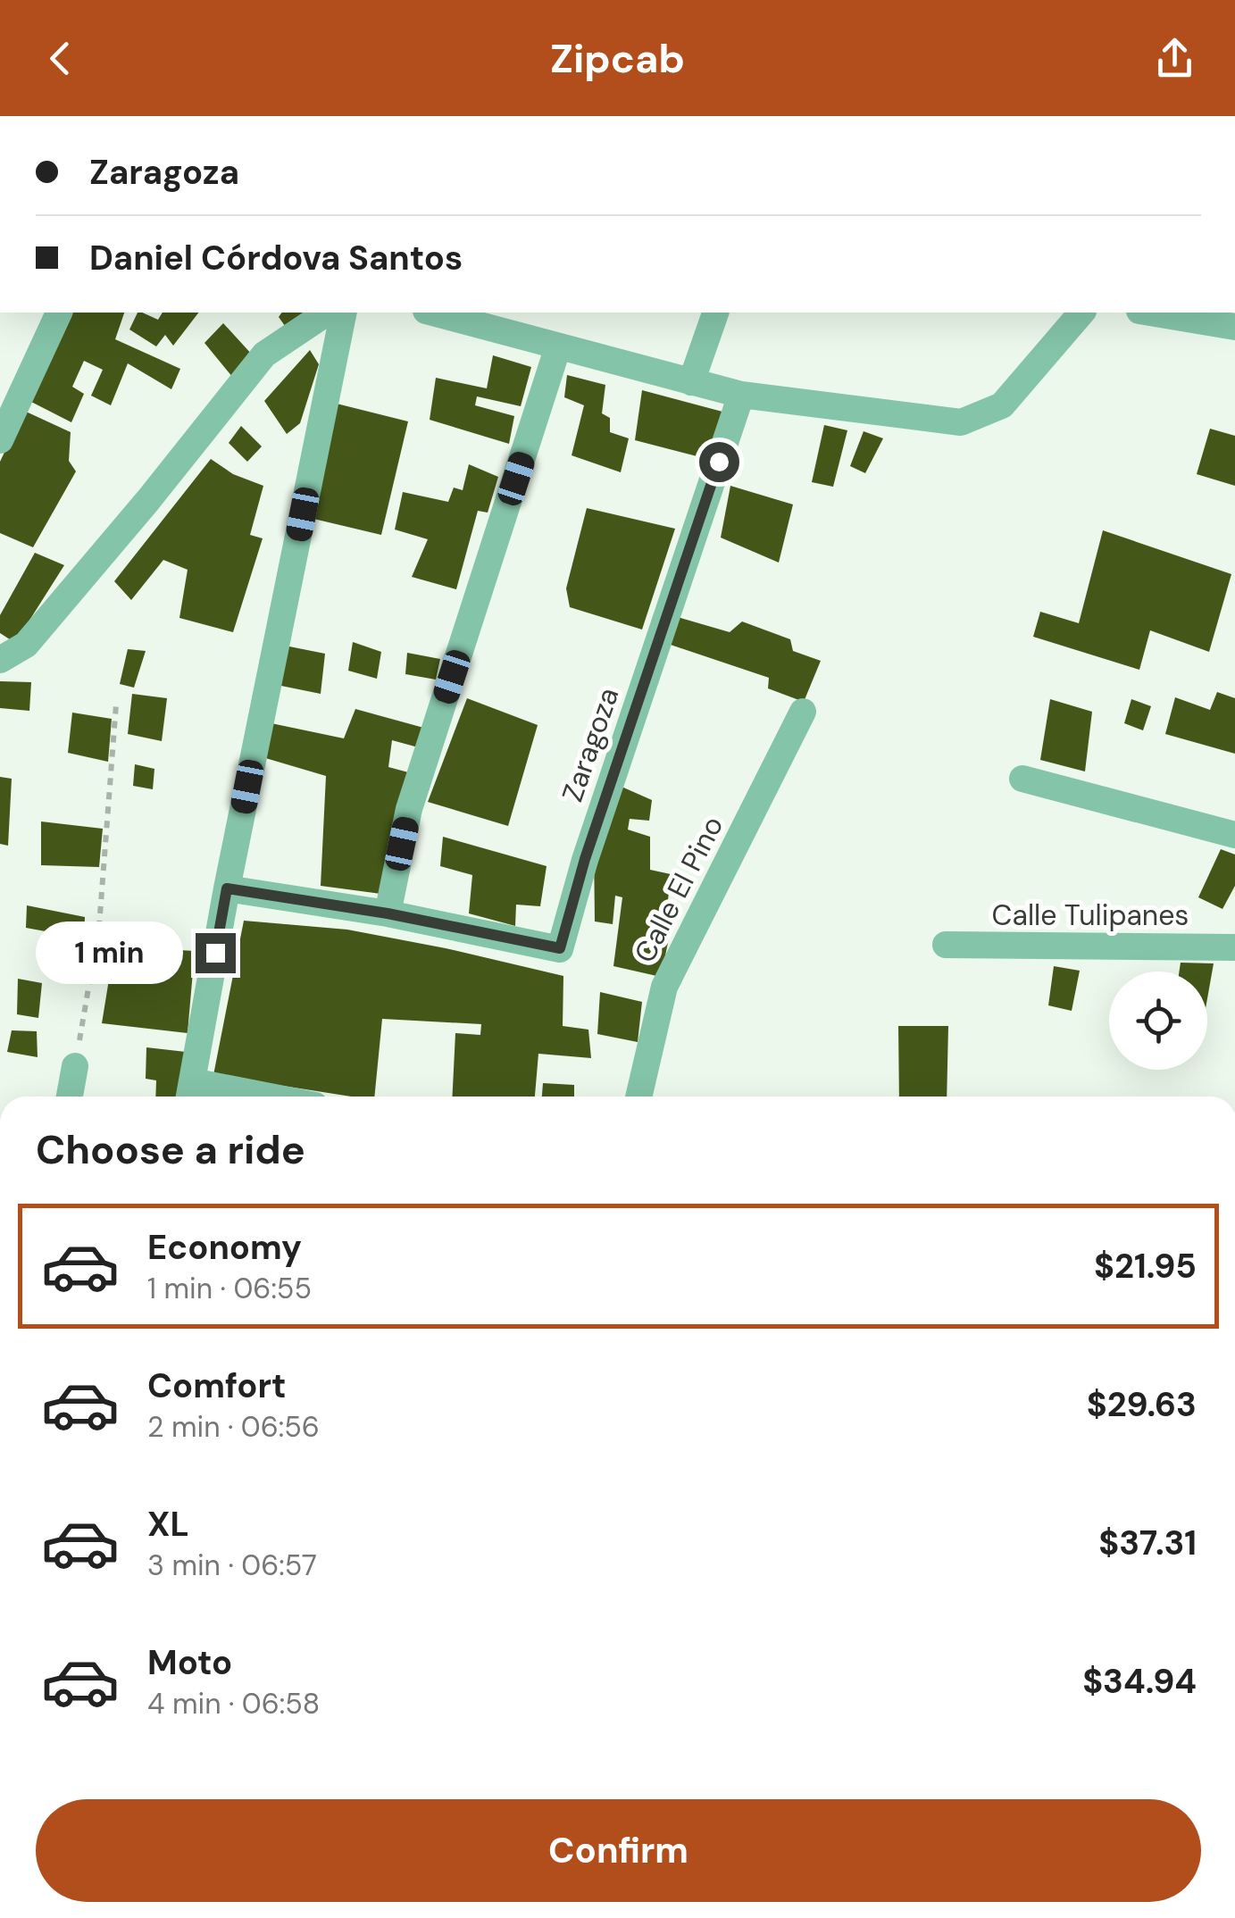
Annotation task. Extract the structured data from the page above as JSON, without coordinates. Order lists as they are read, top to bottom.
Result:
{
  "streets": {
    "street": ["Zaragoza", "Calle El Pino", "Calle Tulipanes"]
  },
  "page": {
    "header": "Zipcab",
    "banner": ["Zaragoza", "Daniel Córdova Santos"],
    "bubble": "1 min",
    "heading": "Choose a ride",
    "list": [
      {
        "name": "Economy",
        "note": "1 min · 06:55",
        "value": "$21.95"
      },
      {
        "name": "Comfort",
        "note": "2 min · 06:56",
        "value": "$29.63"
      },
      {
        "name": "XL",
        "note": "3 min · 06:57",
        "value": "$37.31"
      },
      {
        "name": "Moto",
        "note": "4 min · 06:58",
        "value": "$34.94"
      }
    ],
    "buttons": "Confirm"
  }
}
